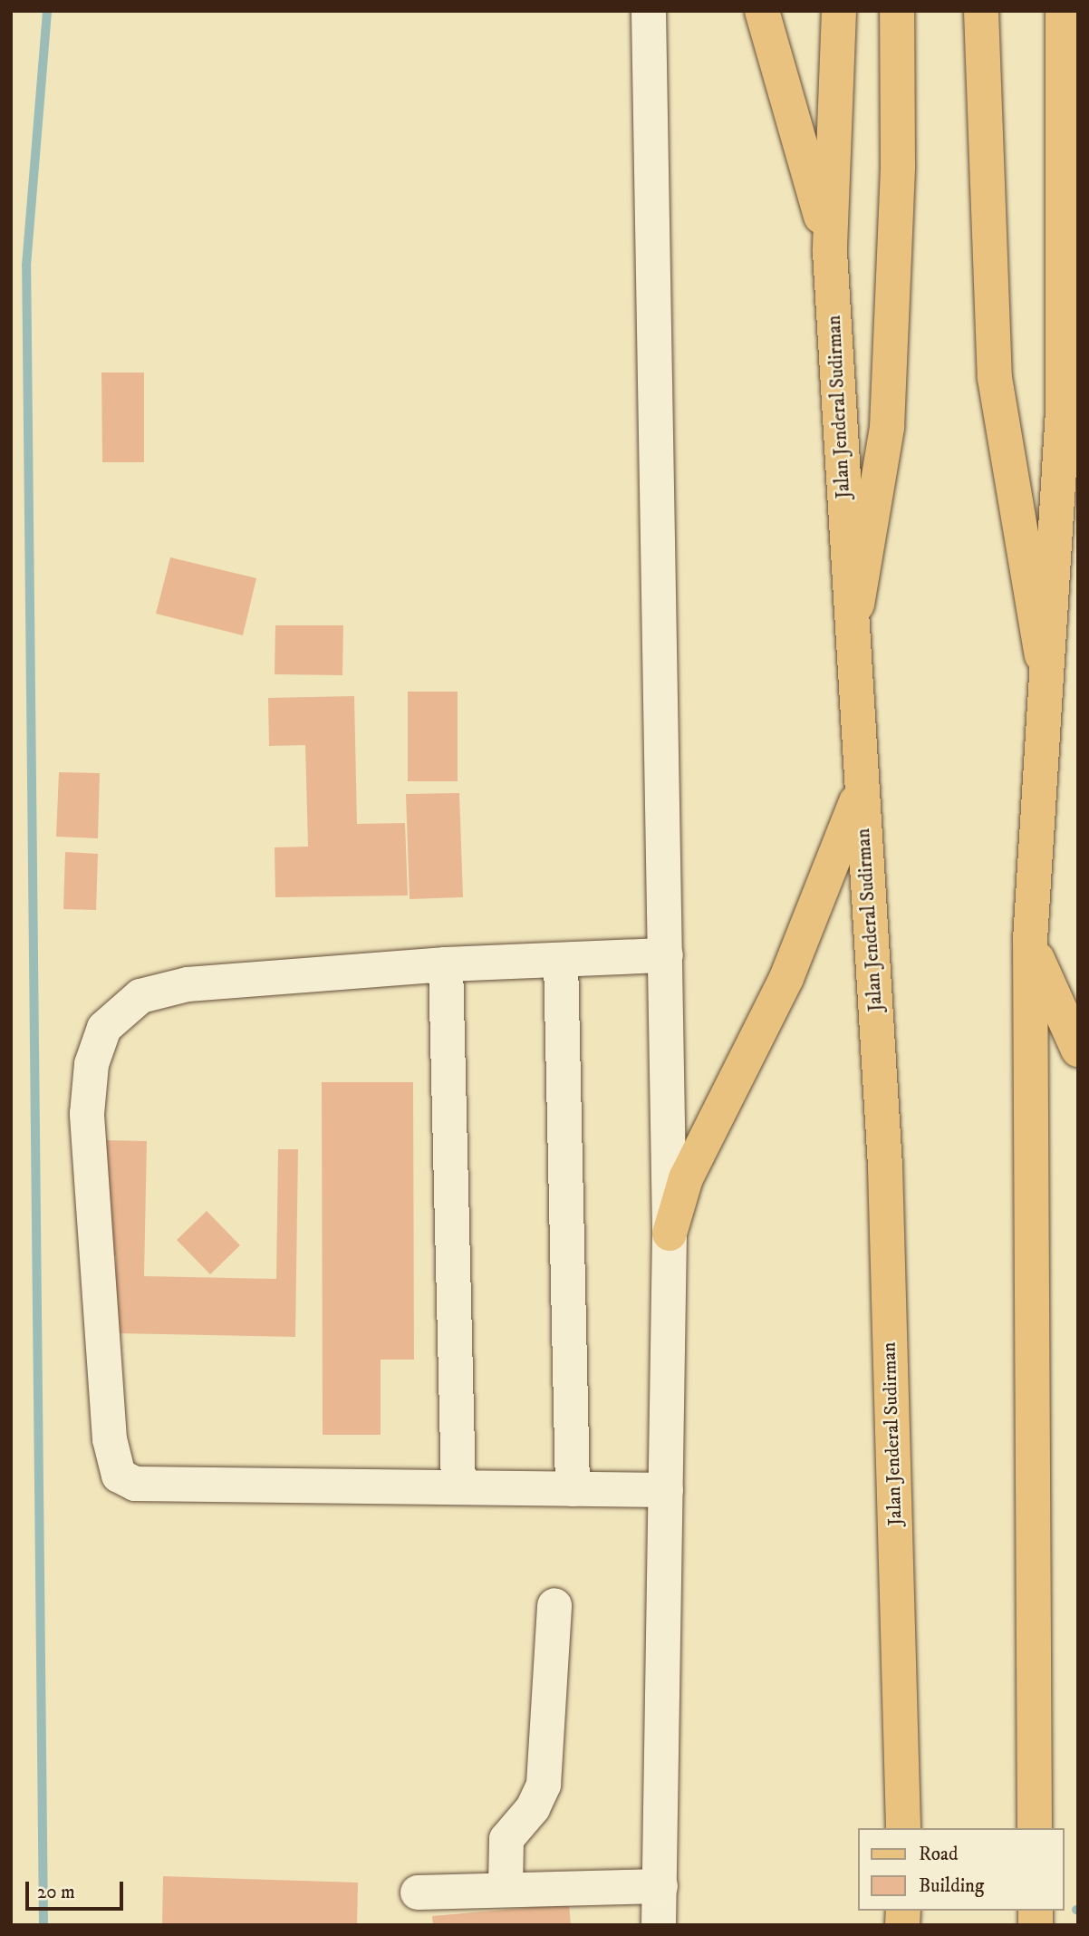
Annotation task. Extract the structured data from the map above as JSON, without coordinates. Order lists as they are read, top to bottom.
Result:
{
  "streets": {
    "main road": ["Jalan Jenderal Sudirman"]
  },
  "legend": ["Road", "Building"],
  "scale_bar": "20 m"
}
